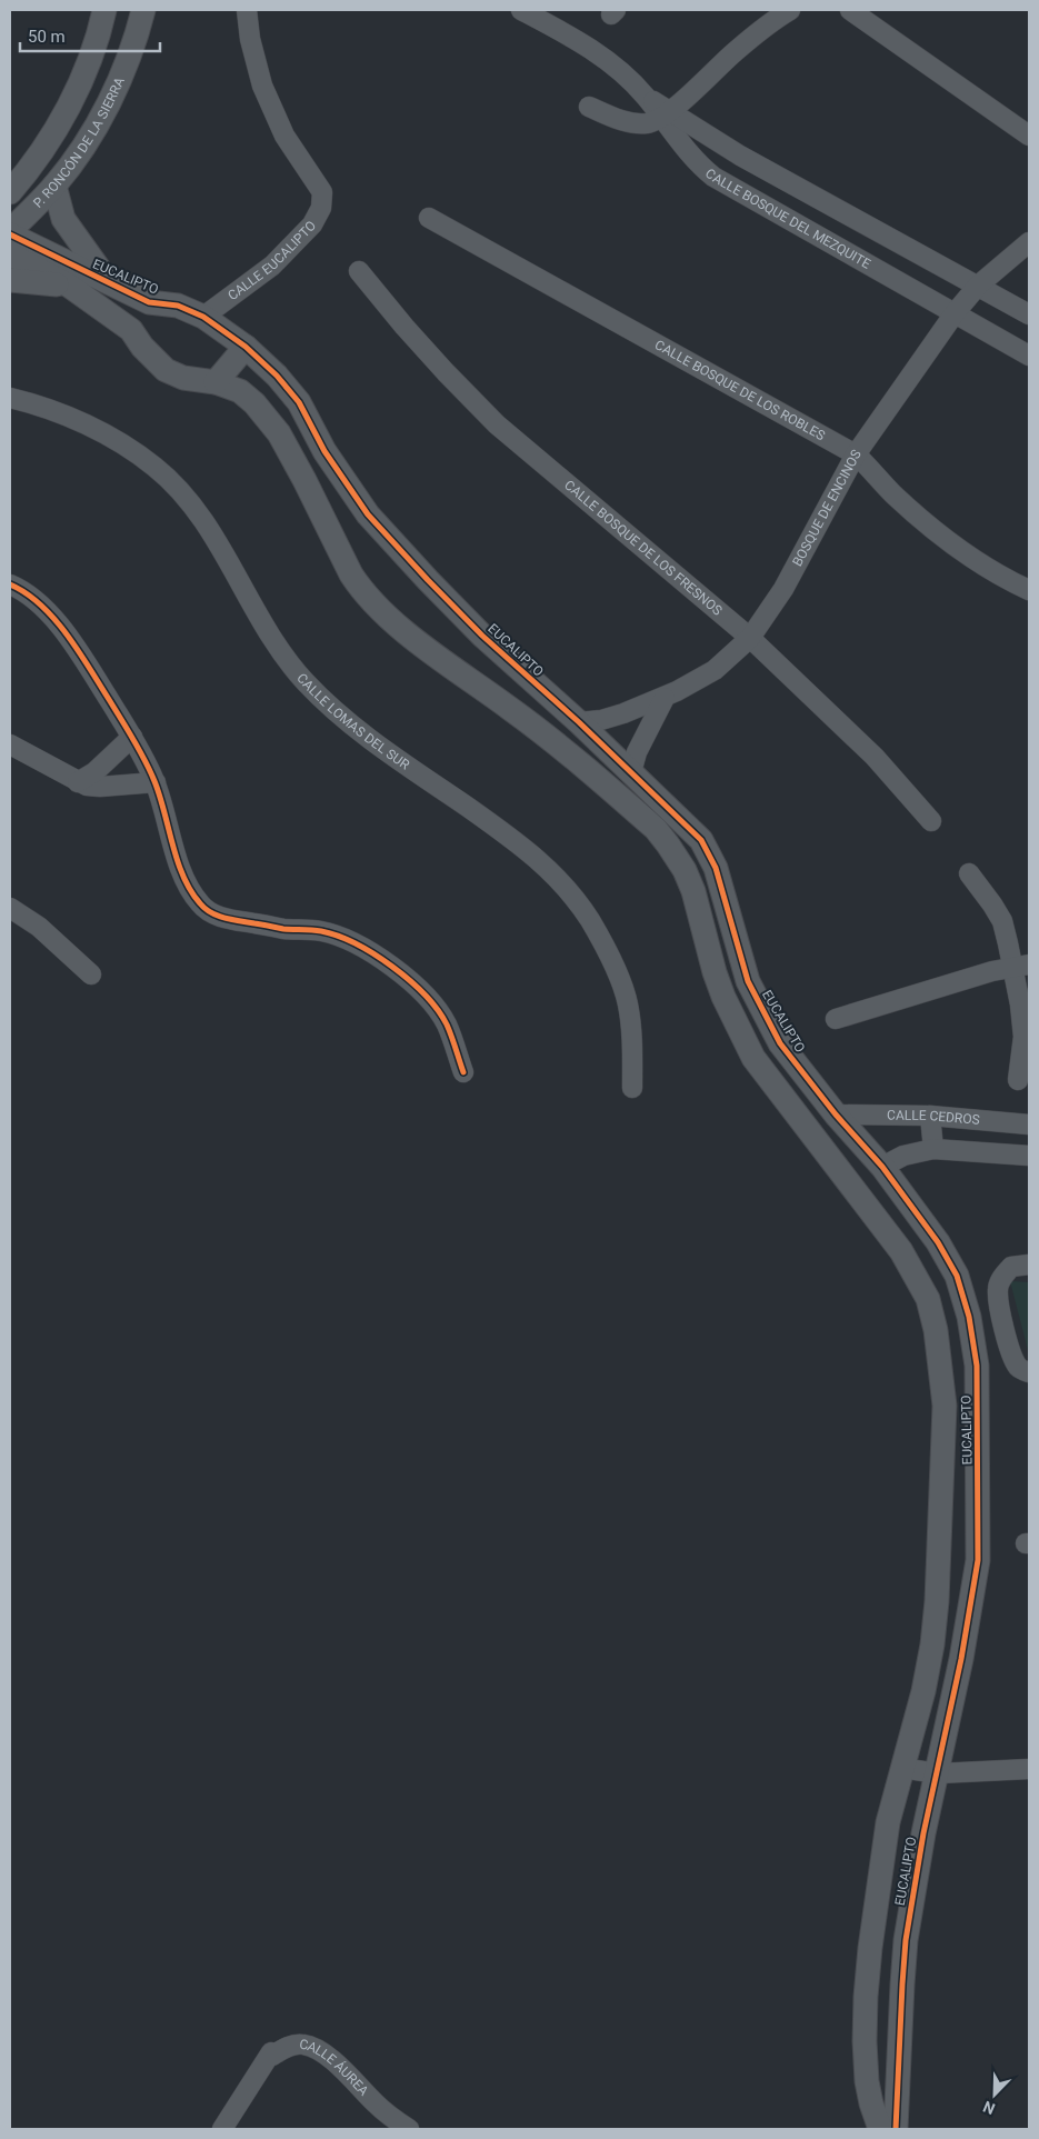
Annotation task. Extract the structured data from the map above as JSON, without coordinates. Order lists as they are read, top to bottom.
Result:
{
  "streets": {
    "street": [
      "P. RONCÓN DE LA SIERRA",
      "CALLE BOSQUE DEL MEZQUITE",
      "CALLE EUCALIPTO",
      "EUCALIPTO",
      "CALLE BOSQUE DE LOS ROBLES",
      "BOSQUE DE ENCINOS",
      "CALLE BOSQUE DE LOS FRESNOS",
      "CALLE LOMAS DEL SUR",
      "CALLE CEDROS",
      "CALLE ÁUREA"
    ]
  },
  "crossings": [
    ["P. RONCÓN DE LA SIERRA", "EUCALIPTO"],
    ["CALLE BOSQUE DEL MEZQUITE", "BOSQUE DE ENCINOS"],
    ["CALLE EUCALIPTO", "EUCALIPTO"],
    ["EUCALIPTO", "BOSQUE DE ENCINOS"],
    ["EUCALIPTO", "CALLE CEDROS"],
    ["CALLE BOSQUE DE LOS ROBLES", "BOSQUE DE ENCINOS"],
    ["BOSQUE DE ENCINOS", "CALLE BOSQUE DE LOS FRESNOS"]
  ],
  "scale_bar": "50 m",
  "north": "bottom left"
}
